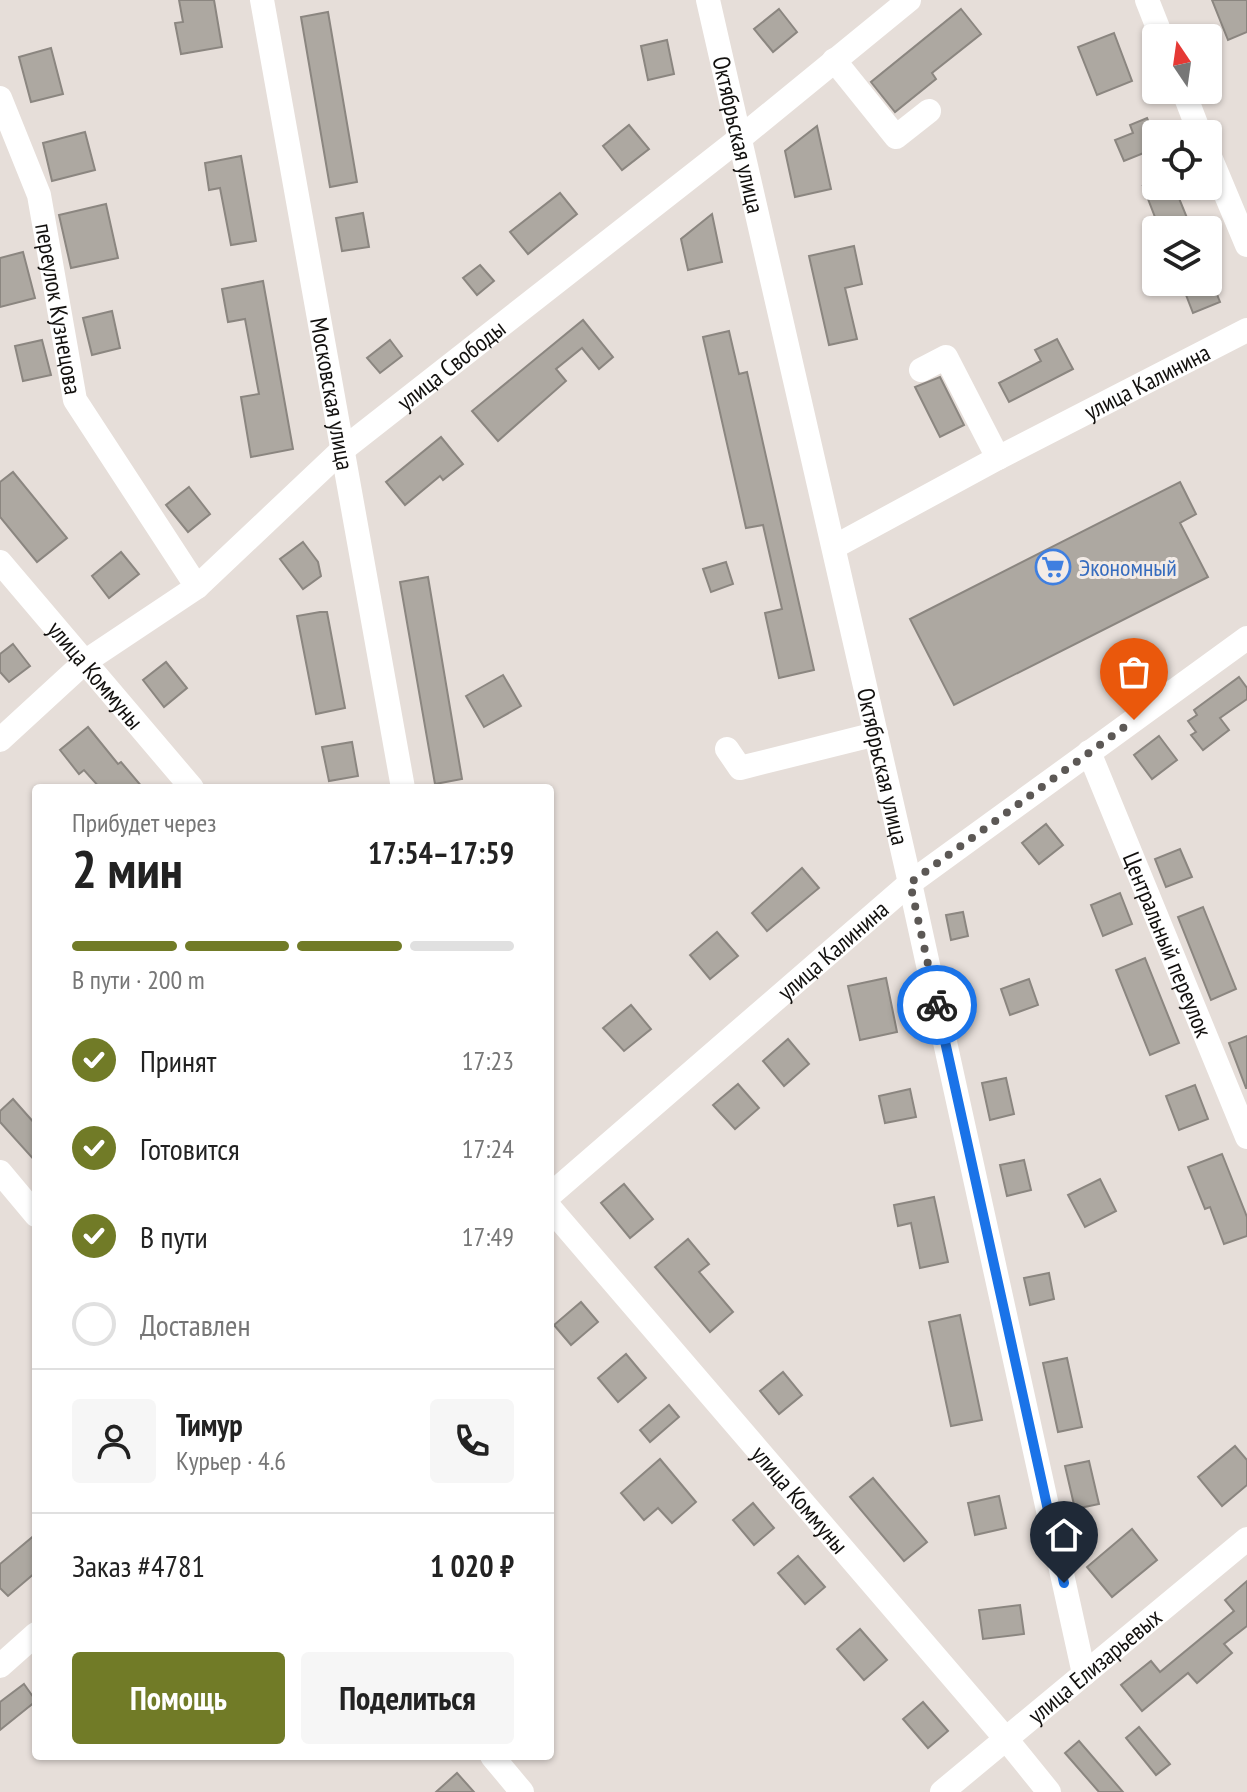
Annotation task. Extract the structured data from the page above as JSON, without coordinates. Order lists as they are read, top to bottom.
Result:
{
  "streets": {
    "street": [
      "Октябрьская улица",
      "переулок Кузнецова",
      "улица Свободы",
      "улица Калинина",
      "Московская улица",
      "улица Коммуны",
      "Центральный переулок",
      "улица Елизарьевых"
    ]
  },
  "crossings": [
    ["Октябрьская улица", "улица Свободы"],
    ["Октябрьская улица", "улица Калинина"],
    ["Октябрьская улица", "улица Елизарьевых"],
    ["переулок Кузнецова", "улица Свободы"],
    ["улица Свободы", "Московская улица"],
    ["улица Свободы", "улица Коммуны"],
    ["улица Калинина", "Центральный переулок"],
    ["улица Коммуны", "улица Елизарьевых"]
  ],
  "places": {
    "supermarket": ["Экономный"]
  },
  "north": "top",
  "page": {
    "heading": ["2 мин", "Прибудет через", "17:54–17:59"],
    "panel": [
      "Тимур",
      "Курьер · 4.6",
      "Заказ #4781",
      "1 020 ₽"
    ],
    "bar": "В пути · 200 m",
    "list": [
      ["Принят", "17:23"],
      ["Готовится", "17:24"],
      ["В пути", "17:49"],
      "Доставлен"
    ],
    "buttons": ["Помощь", "Поделиться"]
  }
}
